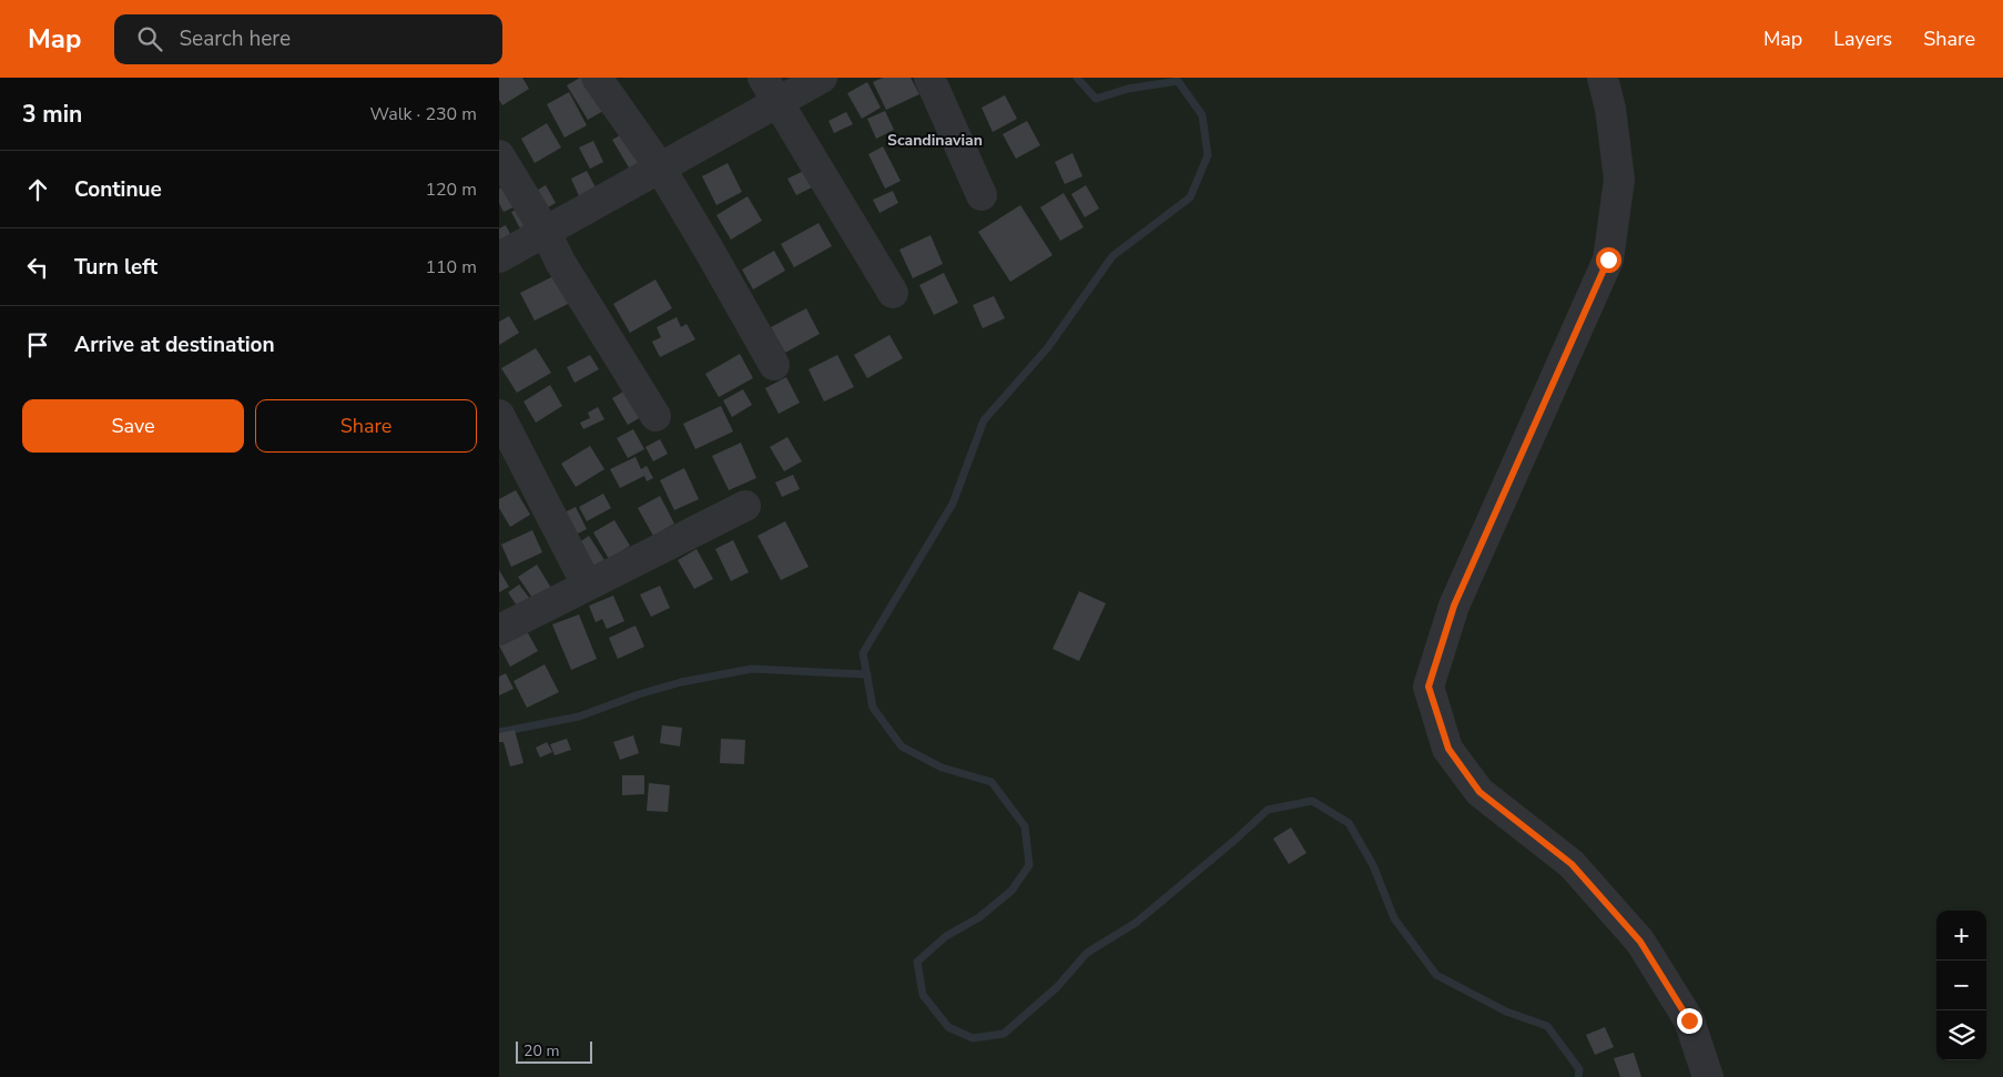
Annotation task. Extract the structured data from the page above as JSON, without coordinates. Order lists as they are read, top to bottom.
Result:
{
  "districts": ["Scandinavian"],
  "scale_bar": "20 m",
  "page": {
    "header": "Map",
    "search": "Search here",
    "nav": ["Map", "Layers", "Share"],
    "heading": ["3 min", "Walk · 230 m"],
    "list": [
      ["Continue", "120 m"],
      ["Turn left", "110 m"],
      "Arrive at destination"
    ],
    "buttons": ["Save", "Share"],
    "map_buttons": ["+", "−"],
    "scale": "20 m"
  }
}
